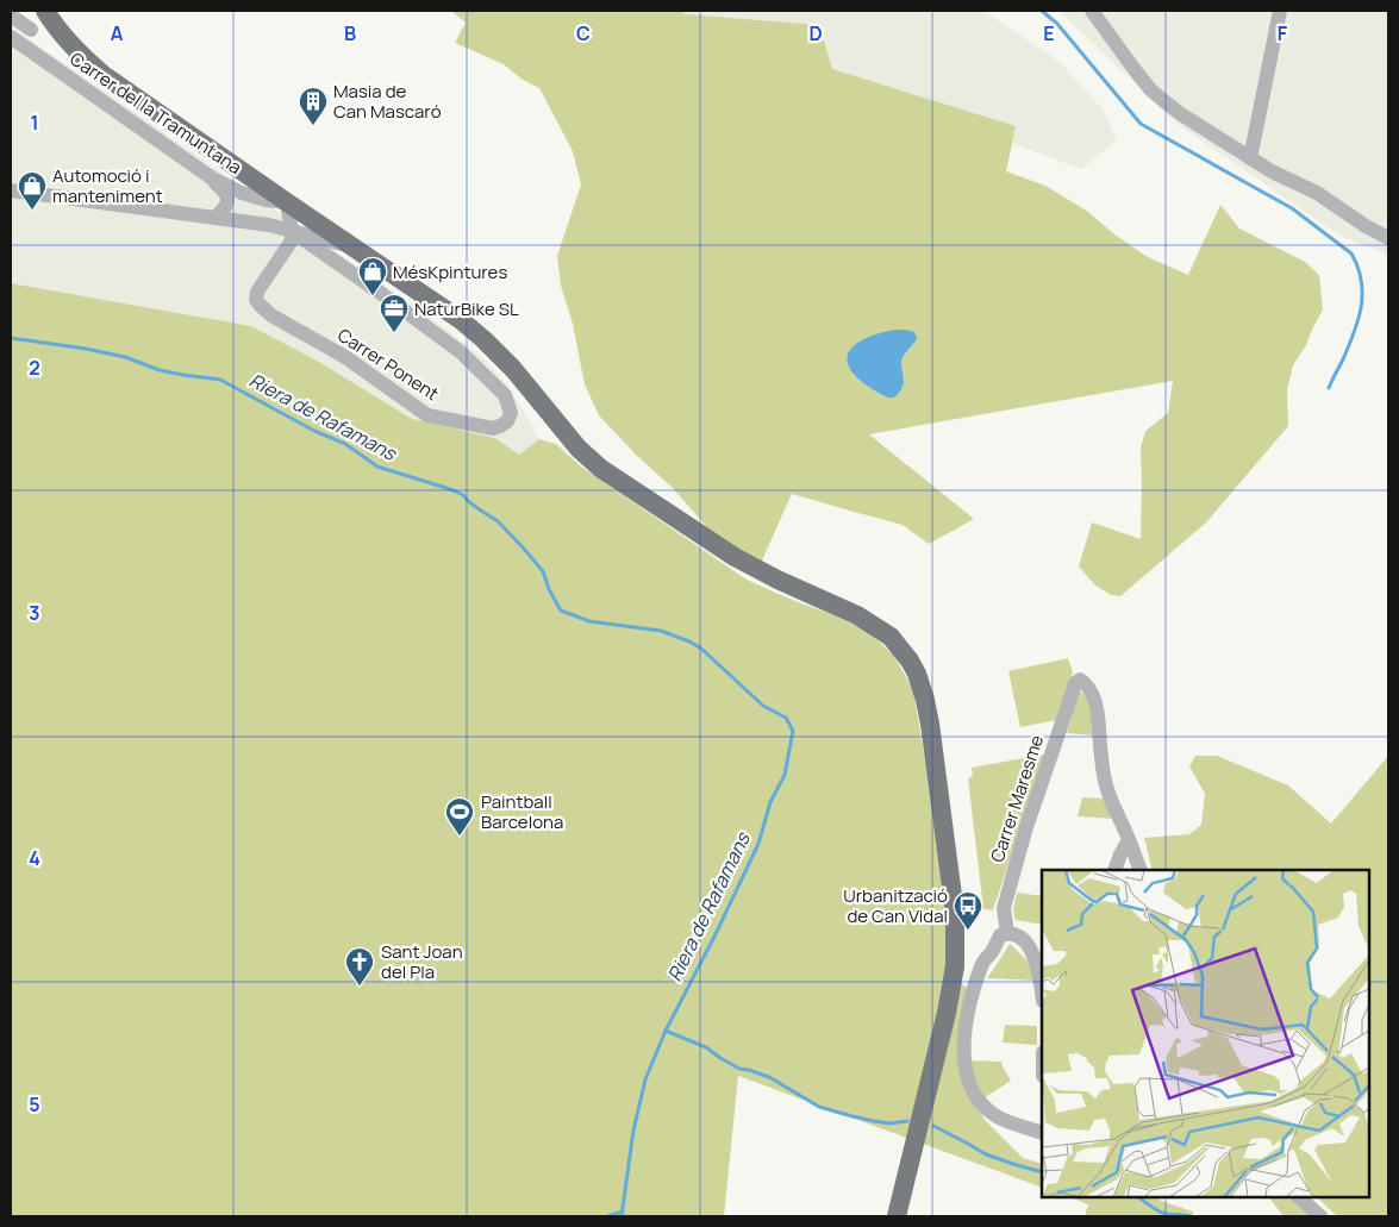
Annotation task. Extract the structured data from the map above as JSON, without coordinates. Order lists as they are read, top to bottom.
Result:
{
  "streets": {
    "street": ["Carrer del la Tramuntana", "Carrer Ponent", "Carrer Maresme"]
  },
  "water": ["Riera de Rafamans"],
  "places": {
    "building": ["Masia de Can Mascaró"],
    "shop": ["Automoció i manteniment", "MésKpintures"],
    "office": ["NaturBike SL"],
    "sports": ["Paintball Barcelona"],
    "bus stop": ["Urbanització de Can Vidal"],
    "church": ["Sant Joan del Pla"]
  },
  "grid": {
    "columns": [
      "A",
      "B",
      "C",
      "D",
      "E",
      "F"
    ],
    "rows": [
      "1",
      "2",
      "3",
      "4",
      "5"
    ]
  }
}
